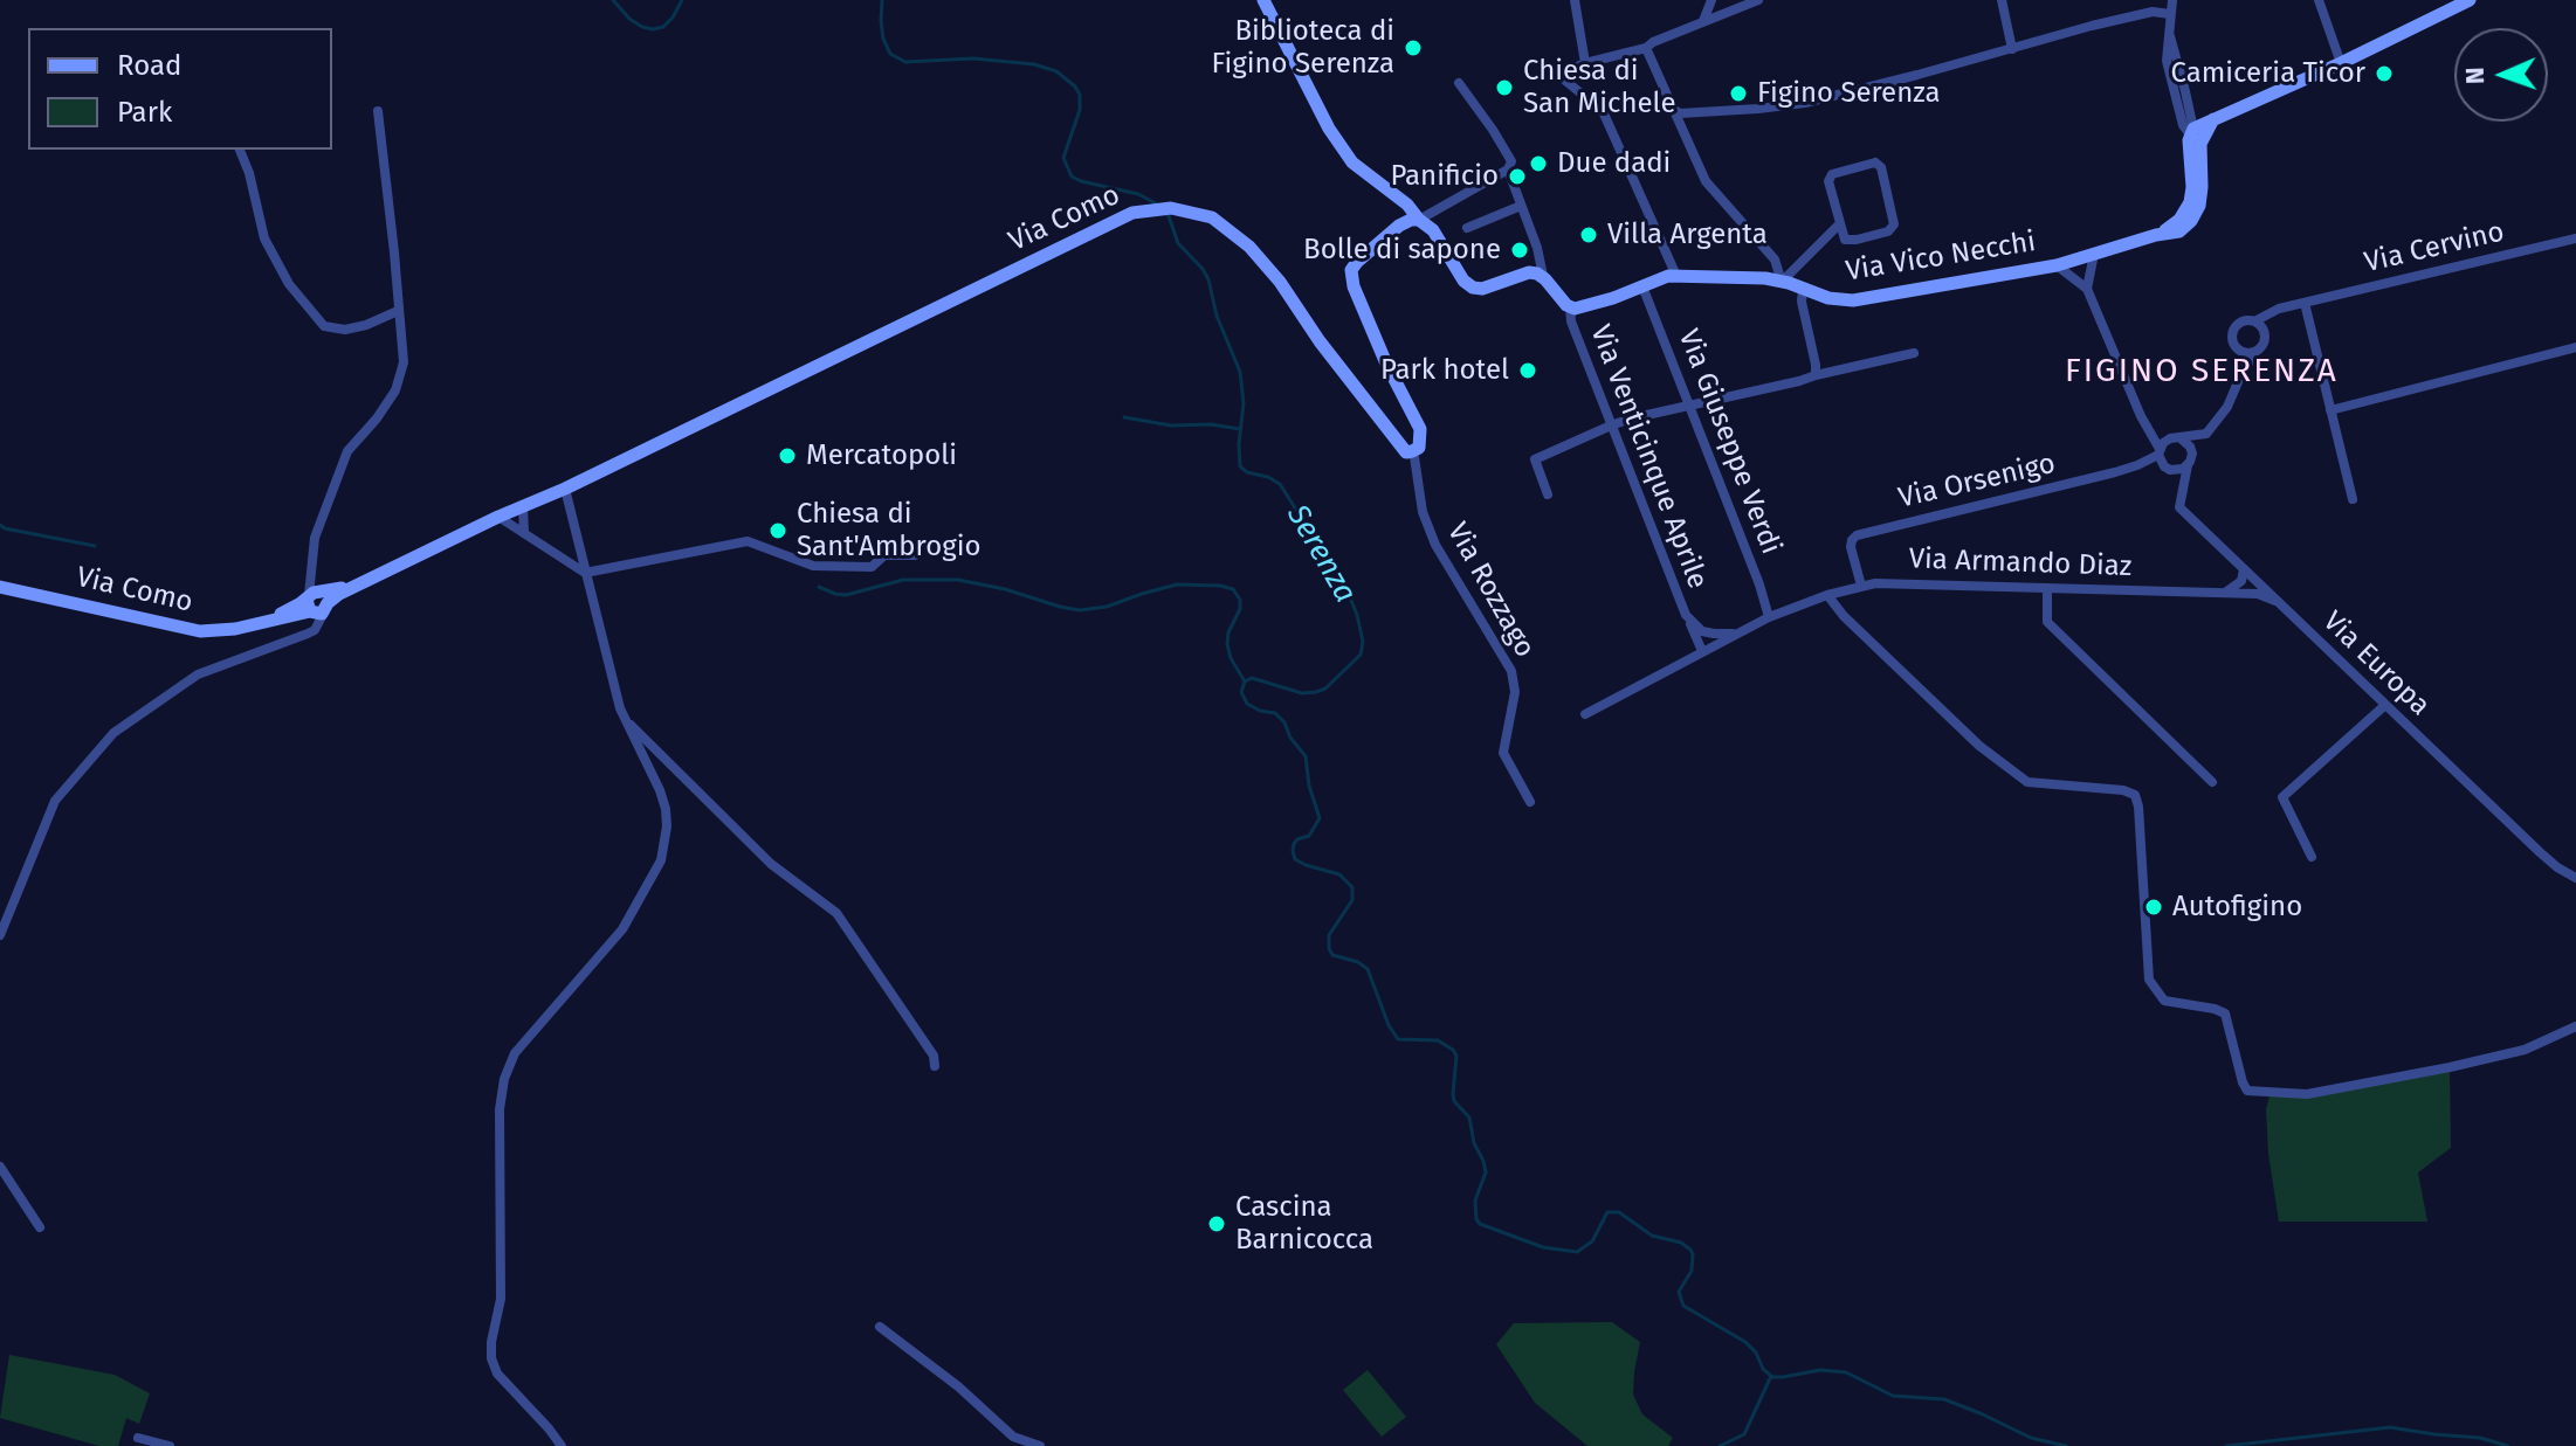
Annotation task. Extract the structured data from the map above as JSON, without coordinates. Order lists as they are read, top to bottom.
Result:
{
  "streets": {
    "street": [
      "Via Como",
      "Via Cervino",
      "Via Vico Necchi",
      "Via Giuseppe Verdi",
      "Via Venticinque Aprile",
      "Via Orsenigo",
      "Via Armando Diaz",
      "Via Rozzago",
      "Via Europa"
    ]
  },
  "crossings": [
    ["Via Como", "Via Rozzago"],
    ["Via Vico Necchi", "Via Giuseppe Verdi"],
    ["Via Vico Necchi", "Via Venticinque Aprile"],
    ["Via Giuseppe Verdi", "Via Armando Diaz"],
    ["Via Venticinque Aprile", "Via Armando Diaz"],
    ["Via Orsenigo", "Via Armando Diaz"],
    ["Via Armando Diaz", "Via Europa"]
  ],
  "districts": ["FIGINO SERENZA"],
  "water": ["Serenza"],
  "places": [
    "Biblioteca di Figino Serenza",
    "Camiceria Ticor",
    "Chiesa di San Michele",
    "Figino Serenza",
    "Due dadi",
    "Panificio",
    "Villa Argenta",
    "Bolle di sapone",
    "Park hotel",
    "Mercatopoli",
    "Chiesa di Sant'Ambrogio",
    "Autofigino",
    "Cascina Barnicocca"
  ],
  "legend": ["Road", "Park"],
  "north": "left"
}
